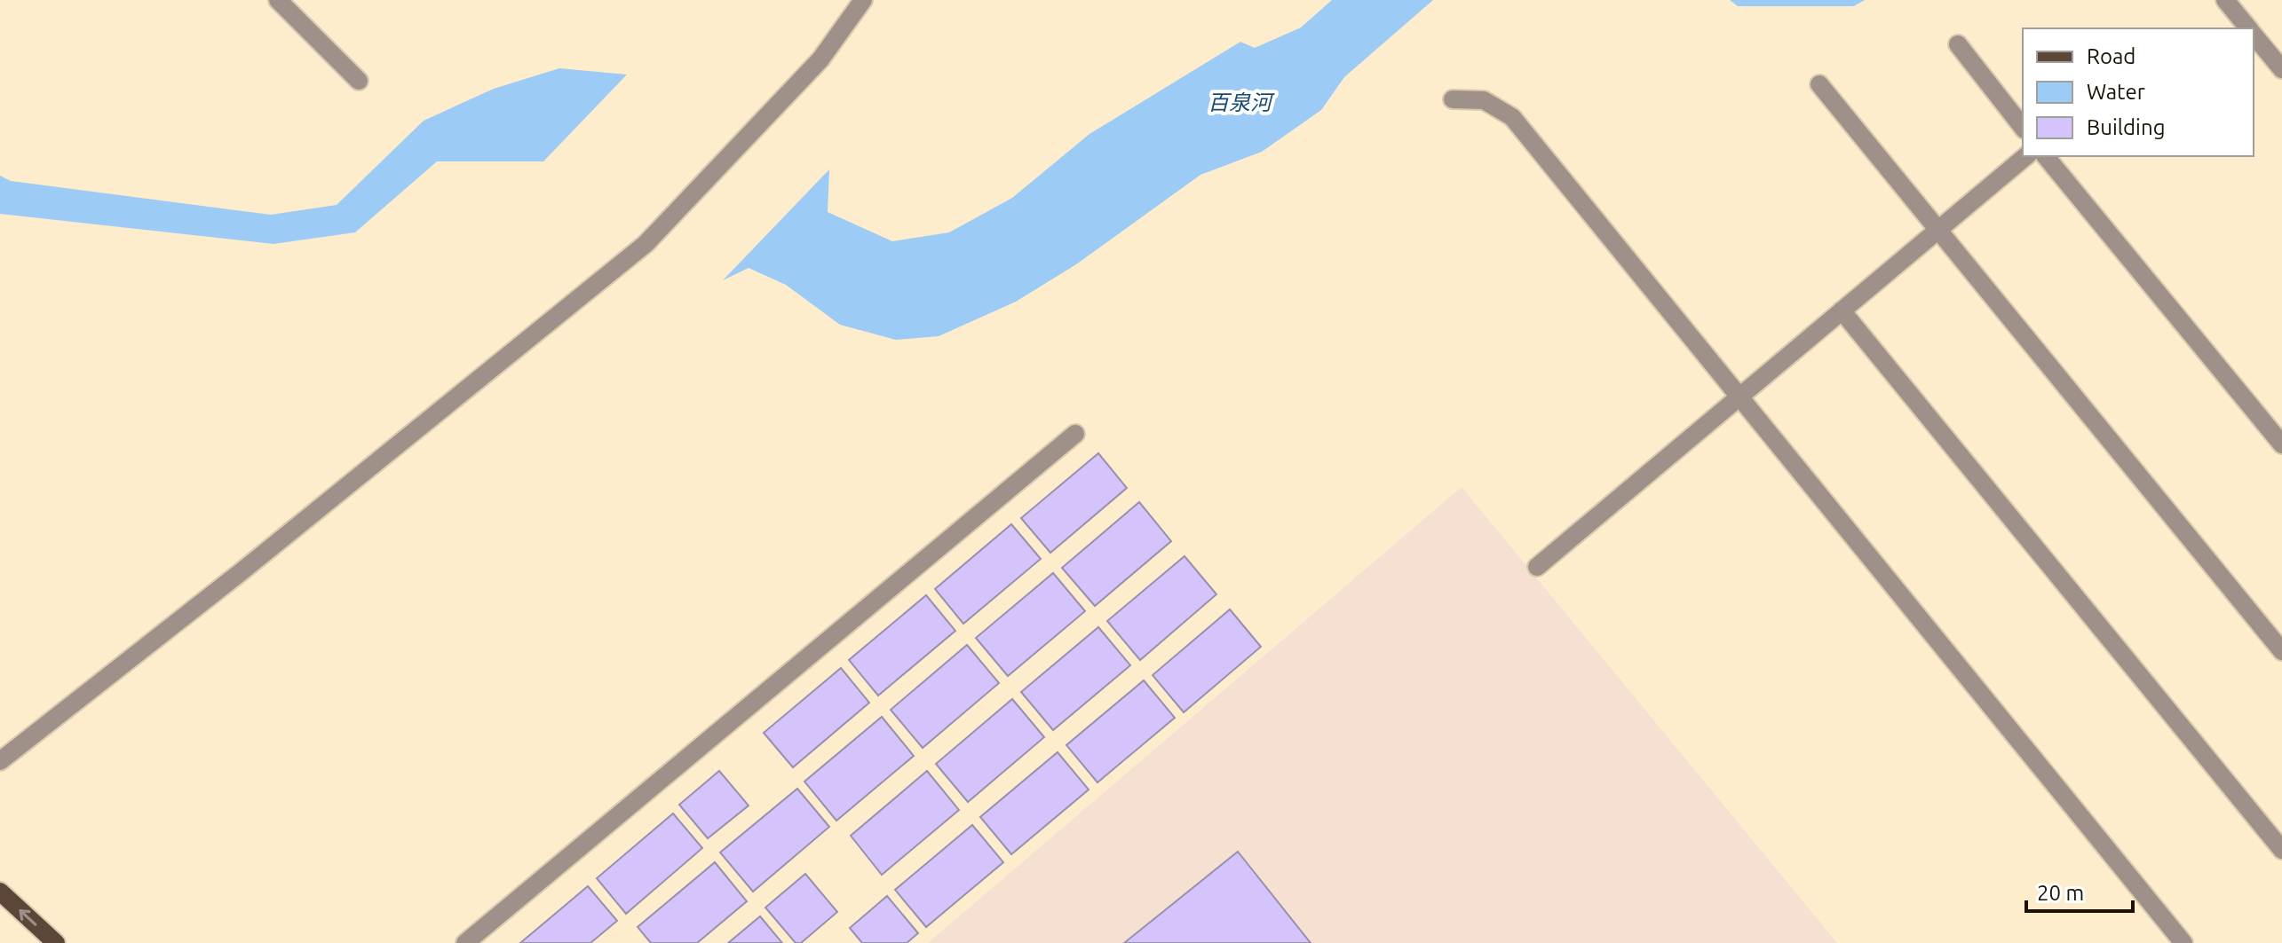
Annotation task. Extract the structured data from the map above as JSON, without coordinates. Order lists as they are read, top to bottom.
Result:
{
  "water": ["百泉河"],
  "legend": ["Road", "Water", "Building"],
  "scale_bar": "20 m"
}
